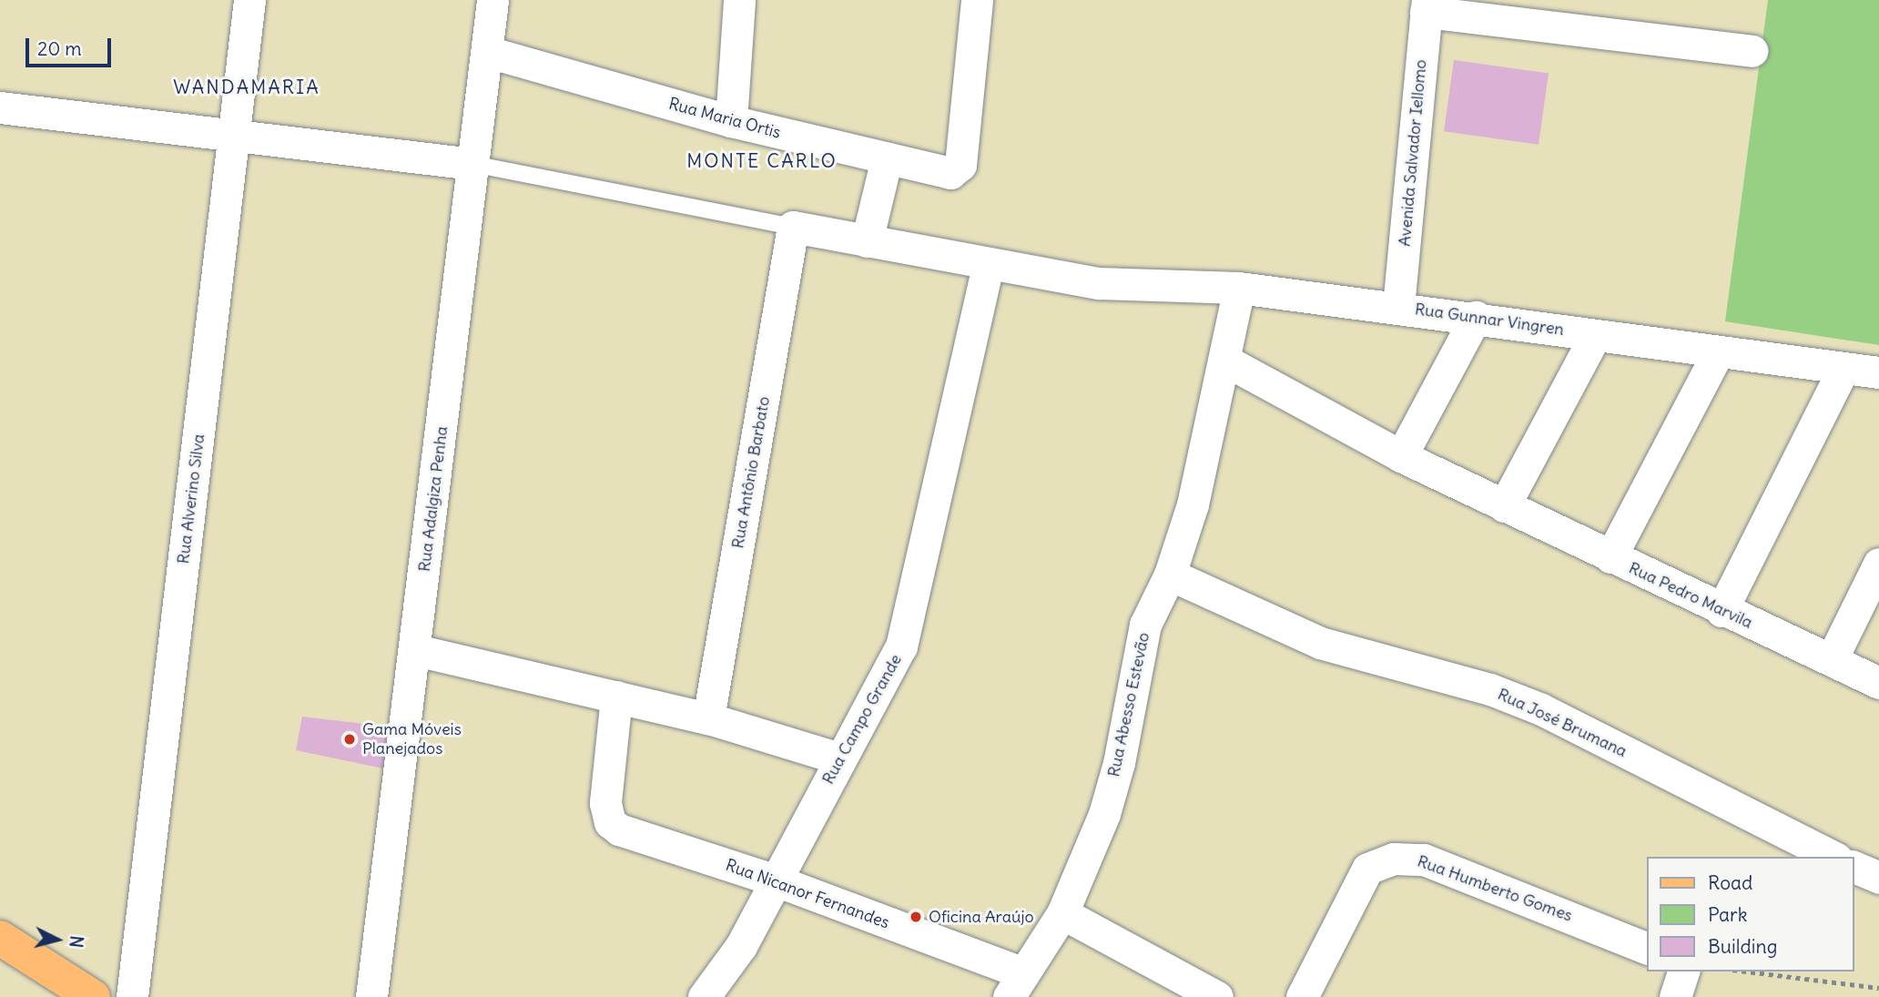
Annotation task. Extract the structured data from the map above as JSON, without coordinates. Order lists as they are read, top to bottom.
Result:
{
  "streets": {
    "street": [
      "Rua Maria Ortis",
      "Avenida Salvador Iellomo",
      "Rua Gunnar Vingren",
      "Rua Antônio Barbato",
      "Rua Alverino Silva",
      "Rua Adalgiza Penha",
      "Rua Pedro Marvila",
      "Rua Abesso Estevão",
      "Rua Campo Grande",
      "Rua José Brumana",
      "Rua Humberto Gomes",
      "Rua Nicanor Fernandes"
    ]
  },
  "crossings": [
    ["Rua Maria Ortis", "Rua Adalgiza Penha"],
    ["Avenida Salvador Iellomo", "Rua Gunnar Vingren"],
    ["Rua Gunnar Vingren", "Rua Antônio Barbato"],
    ["Rua Gunnar Vingren", "Rua Abesso Estevão"],
    ["Rua Gunnar Vingren", "Rua Campo Grande"],
    ["Rua Pedro Marvila", "Rua Abesso Estevão"],
    ["Rua Abesso Estevão", "Rua José Brumana"],
    ["Rua Abesso Estevão", "Rua Nicanor Fernandes"],
    ["Rua Campo Grande", "Rua Nicanor Fernandes"]
  ],
  "districts": ["WANDAMARIA", "MONTE CARLO"],
  "places": ["Gama Móveis Planejados", "Oficina Araújo"],
  "legend": ["Road", "Park", "Building"],
  "scale_bar": "20 m",
  "north": "right"
}
